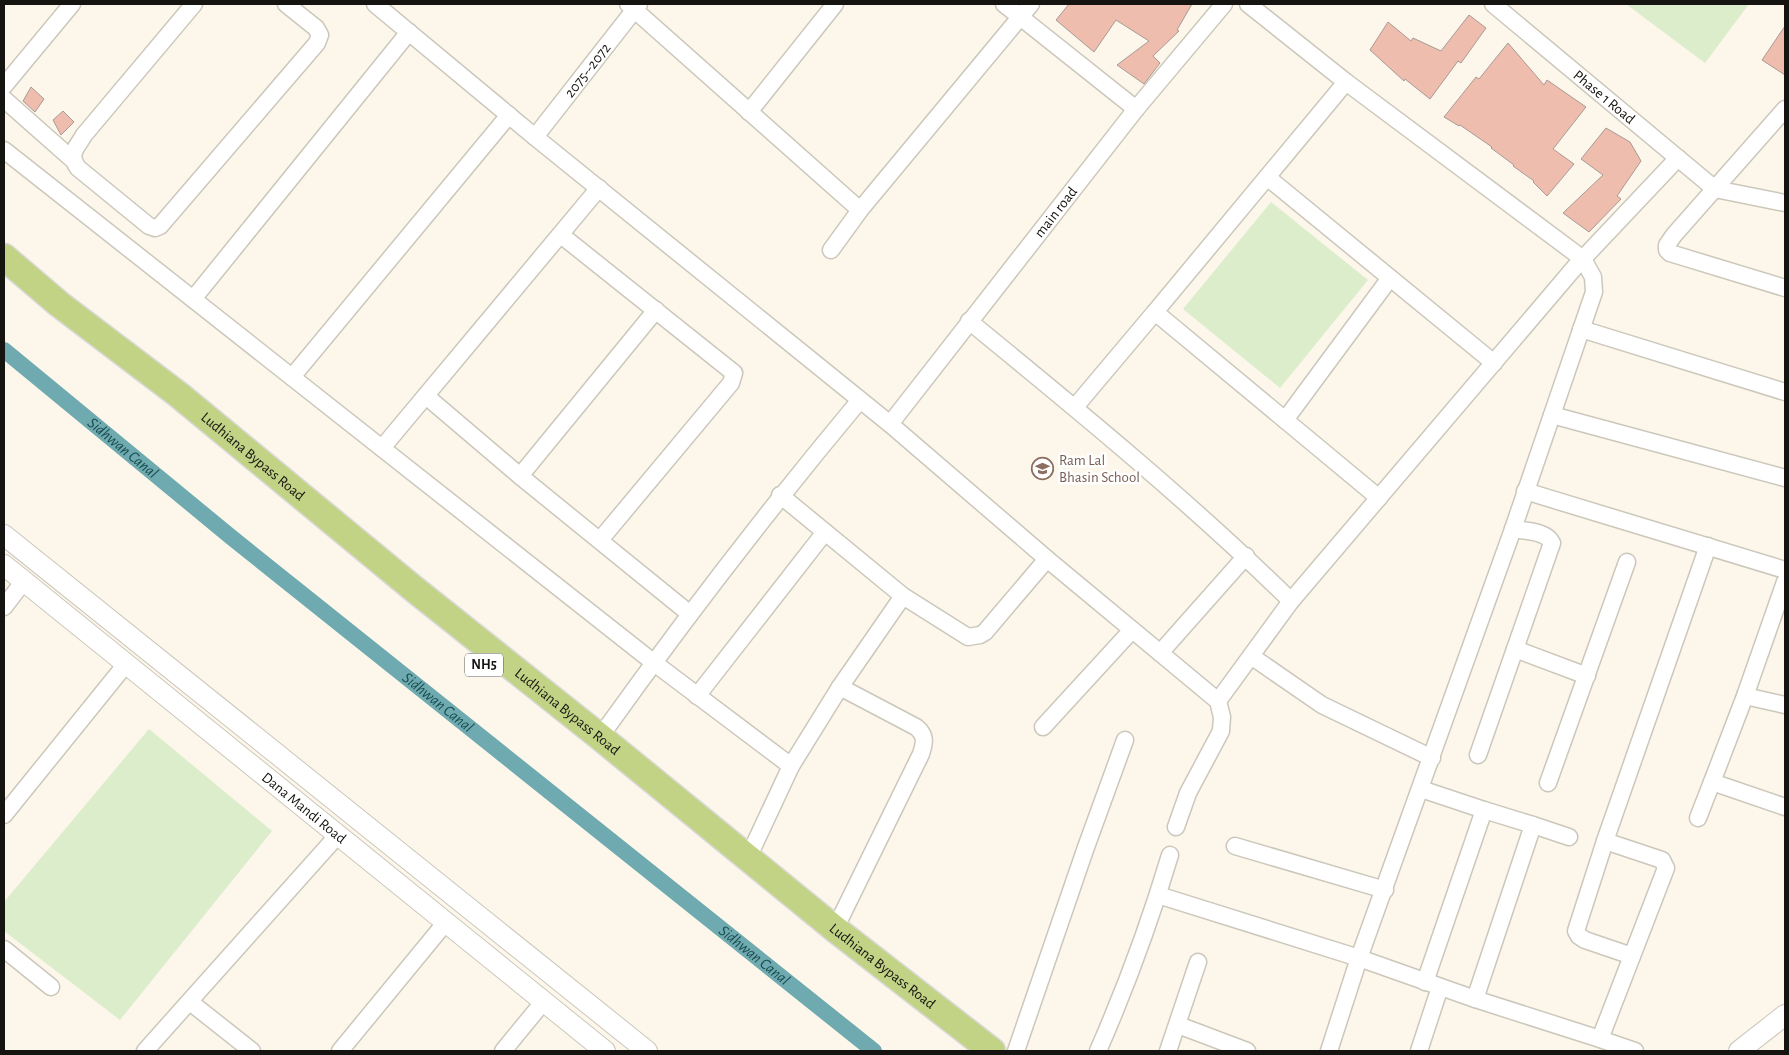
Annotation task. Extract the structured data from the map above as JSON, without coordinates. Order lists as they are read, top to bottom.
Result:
{
  "streets": {
    "highway": ["Ludhiana Bypass Road", "NH5"],
    "street": [
      "2075--2072",
      "Phase 1 Road",
      "main road",
      "Dana Mandi Road"
    ]
  },
  "water": ["Sidhwan Canal"],
  "places": {
    "school or university": ["Ram Lal Bhasin School"]
  }
}
